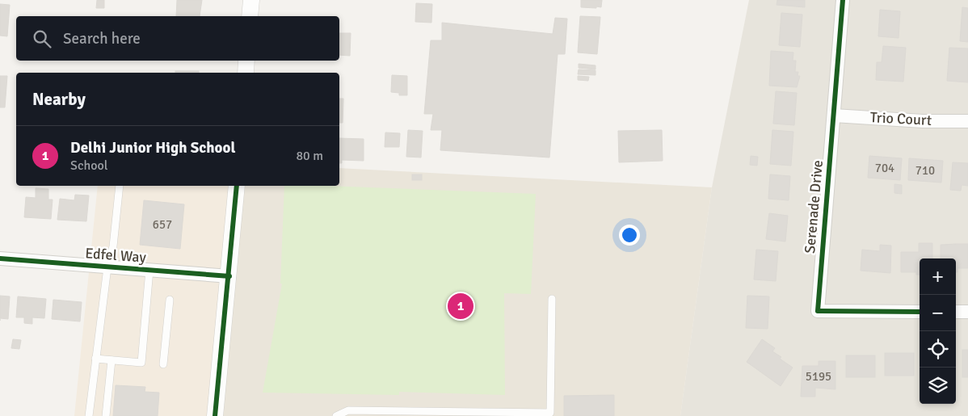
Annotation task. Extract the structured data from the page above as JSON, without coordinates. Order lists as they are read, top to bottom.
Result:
{
  "streets": {
    "street": ["Trio Court", "Serenade Drive", "Edfel Way"]
  },
  "crossings": [
    ["Trio Court", "Serenade Drive"]
  ],
  "house_numbers": [
    "704",
    "710",
    "657",
    "5195"
  ],
  "page": {
    "search": "Search here",
    "heading": "Nearby",
    "list": [
      {
        "mark": "1",
        "name": "Delhi Junior High School",
        "note": "School",
        "value": "80 m"
      }
    ],
    "map_buttons": ["+", "−"],
    "pins": "1"
  }
}
